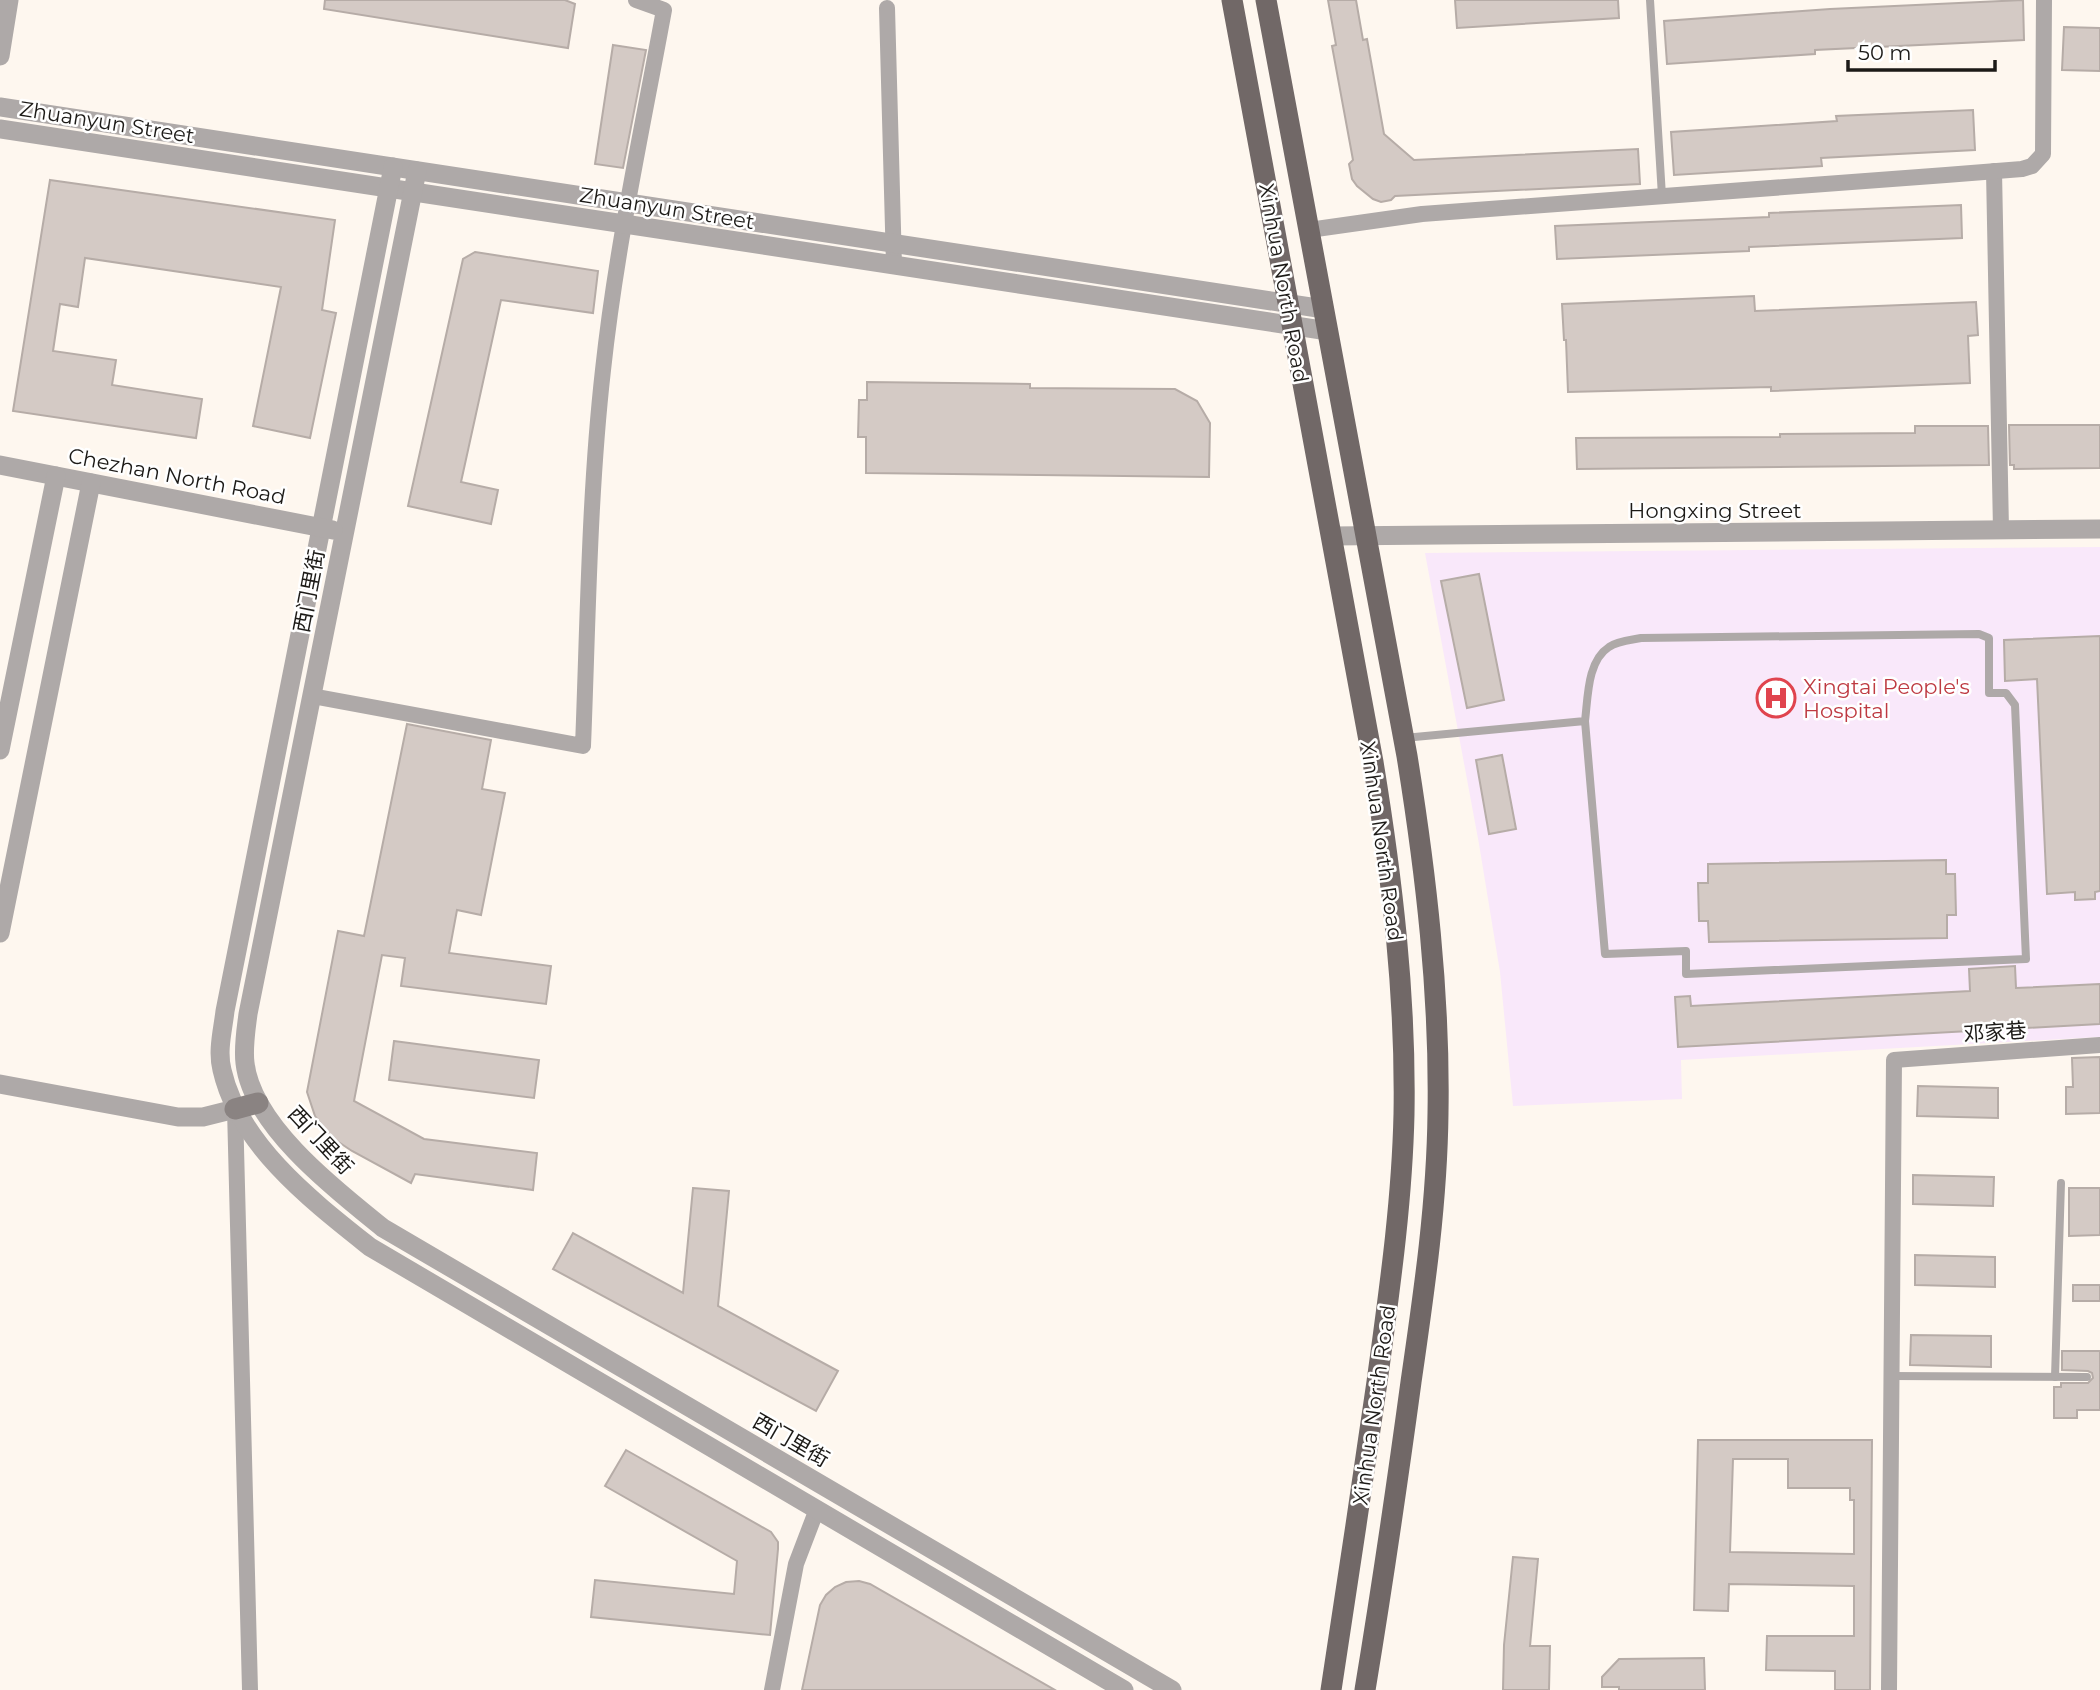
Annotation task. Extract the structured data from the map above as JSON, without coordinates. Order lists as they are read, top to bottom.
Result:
{
  "streets": {
    "main road": ["Xinhua North Road"],
    "street": [
      "Zhuanyun Street",
      "Chezhan North Road",
      "Hongxing Street",
      "西门里街",
      "邓家巷"
    ]
  },
  "crossings": [
    ["Zhuanyun Street", "Xinhua North Road"],
    ["Zhuanyun Street", "西门里街"],
    ["Xinhua North Road", "Hongxing Street"],
    ["Chezhan North Road", "西门里街"]
  ],
  "places": {
    "hospital": ["Xingtai People's Hospital"]
  },
  "scale_bar": "50 m"
}
